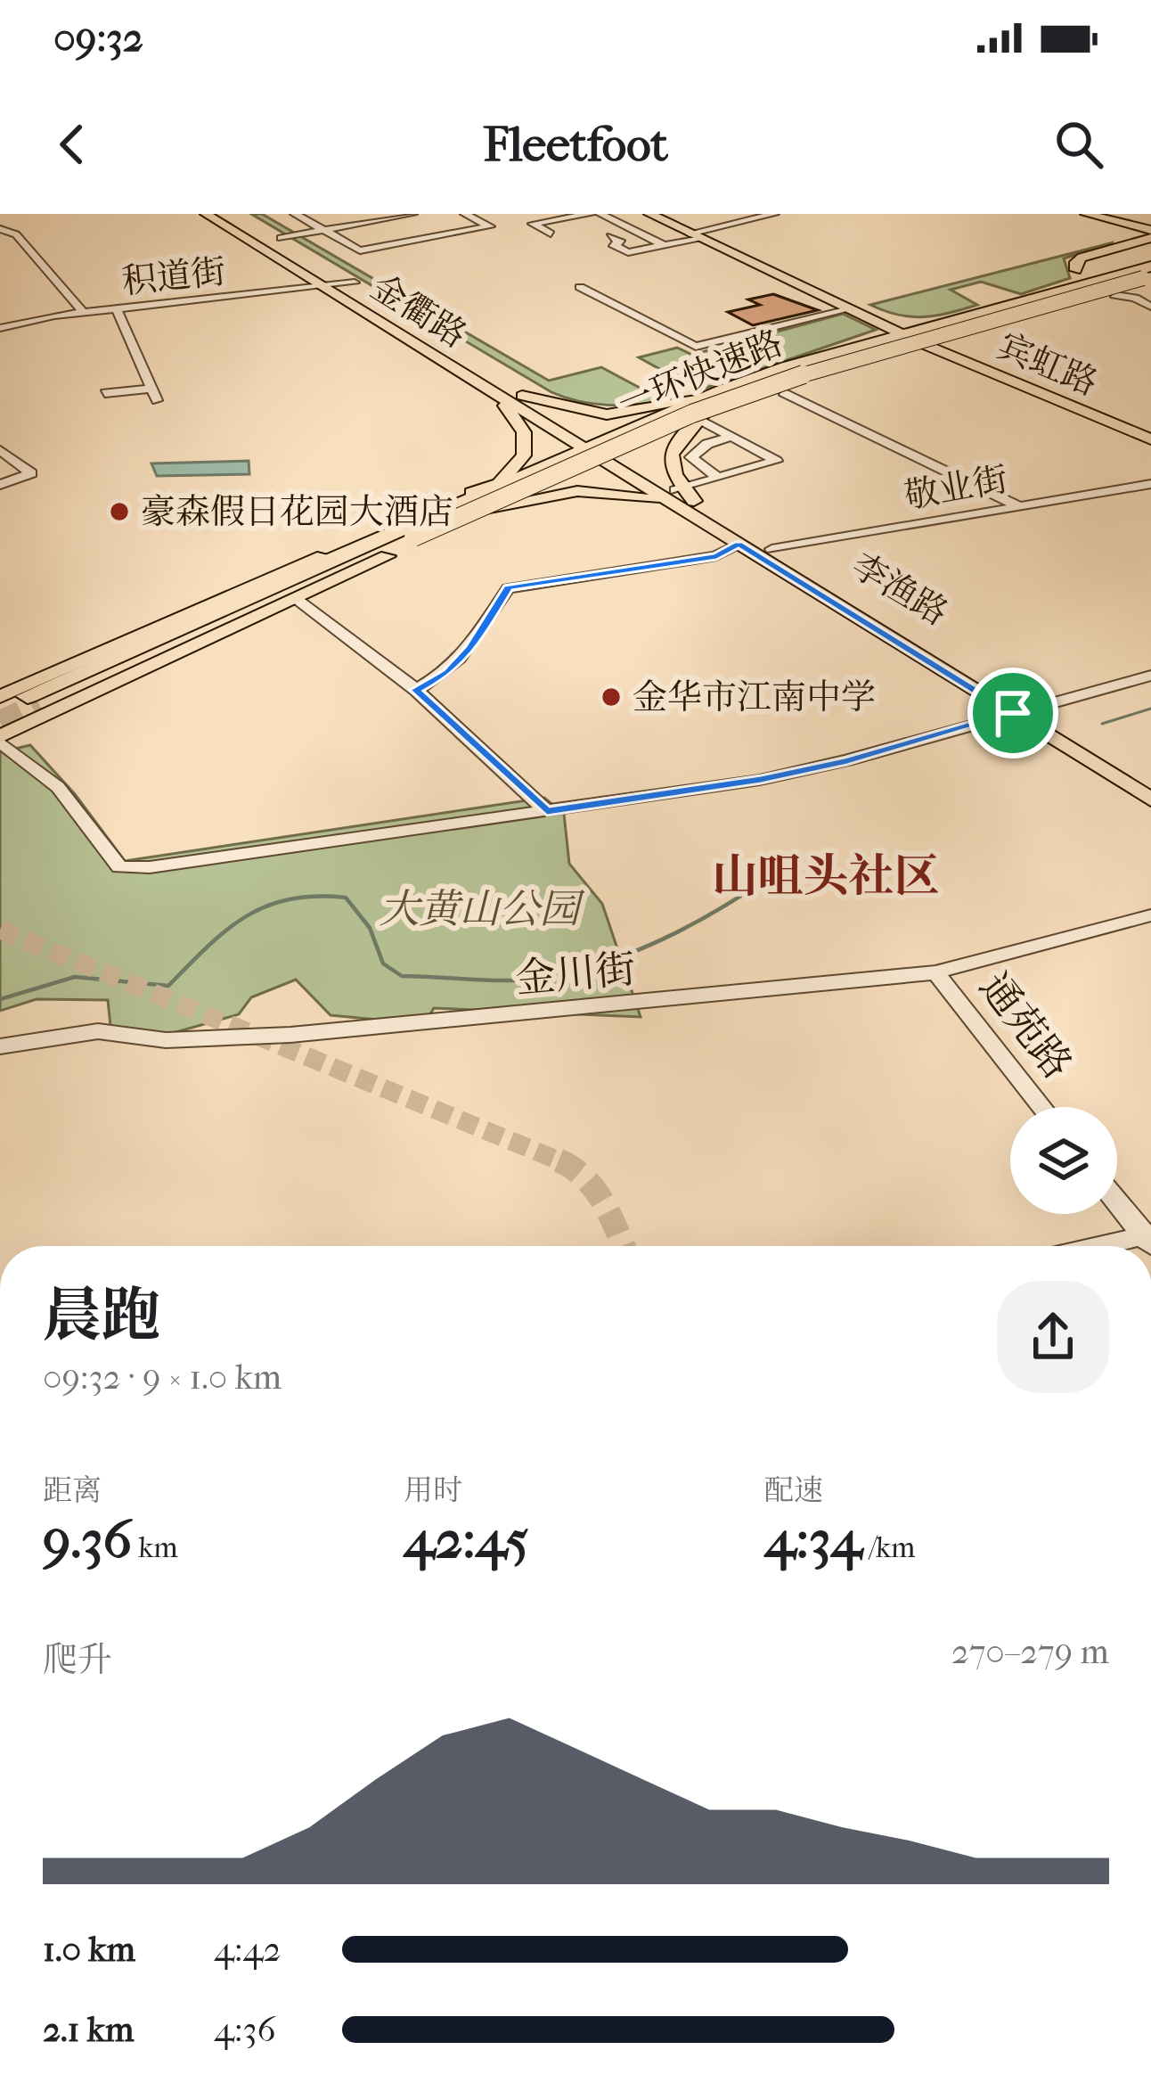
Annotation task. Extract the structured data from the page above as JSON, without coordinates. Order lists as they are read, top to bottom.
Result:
{
  "streets": {
    "highway": ["一环快速路"],
    "main road": ["金衢路", "宾虹路", "李渔路"],
    "street": [
      "积道街",
      "敬业街",
      "金川街",
      "通苑路"
    ]
  },
  "crossings": [
    ["积道街", "金衢路"],
    ["金衢路", "李渔路"],
    ["敬业街", "李渔路"],
    ["金川街", "通苑路"]
  ],
  "districts": ["山咀头社区"],
  "parks": ["大黄山公园"],
  "places": ["豪森假日花园大酒店", "金华市江南中学"],
  "page": {
    "status": "09:32",
    "header": "Fleetfoot",
    "heading": ["晨跑", "09:32 · 9 × 1.0 km"],
    "stats": [
      ["距离", "9.36 km"],
      ["用时", "42:45"],
      ["配速", "4:34 /km"]
    ],
    "chart": ["爬升", "270–279 m"],
    "list": [
      {
        "name": "1.0 km",
        "note": "4:42"
      },
      {
        "name": "2.1 km",
        "note": "4:36"
      }
    ]
  }
}
